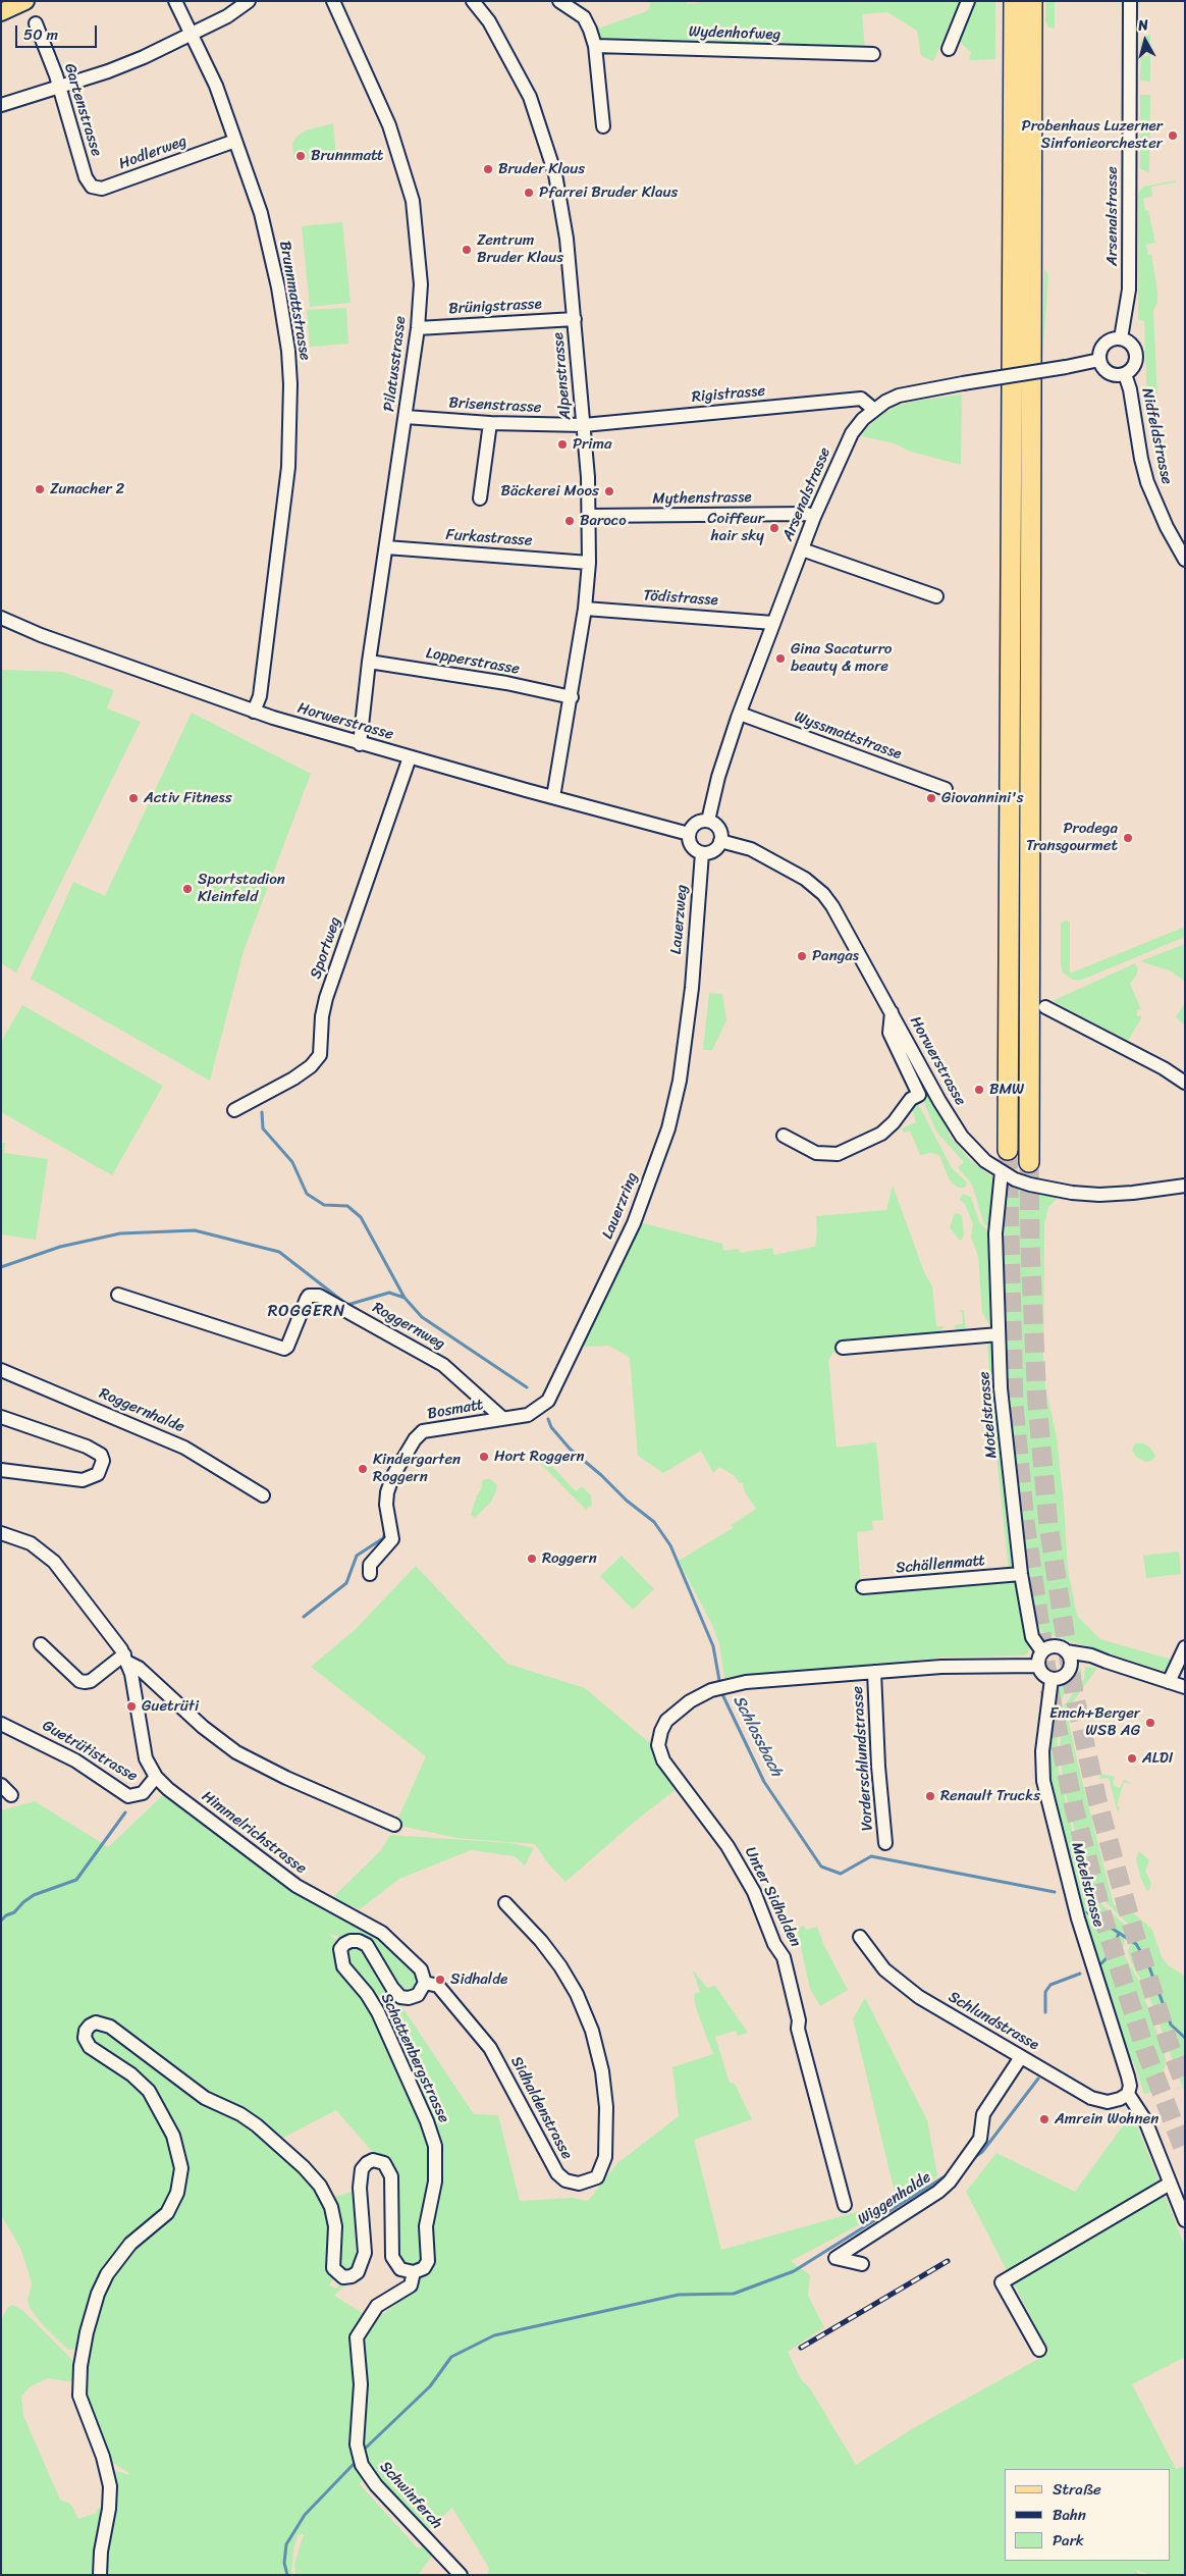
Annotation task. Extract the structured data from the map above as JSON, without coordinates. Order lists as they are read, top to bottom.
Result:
{
  "streets": {
    "street": [
      "Wydenhofweg",
      "Gartenstrasse",
      "Hodlerweg",
      "Arsenalstrasse",
      "Brunnmattstrasse",
      "Brünigstrasse",
      "Pilatusstrasse",
      "Alpenstrasse",
      "Rigistrasse",
      "Brisenstrasse",
      "Nidfeldstrasse",
      "Mythenstrasse",
      "Furkastrasse",
      "Tödistrasse",
      "Lopperstrasse",
      "Horwerstrasse",
      "Wyssmattstrasse",
      "Lauerzweg",
      "Sportweg",
      "Lauerzring",
      "Roggernweg",
      "Bosmatt",
      "Roggernhalde",
      "Motelstrasse",
      "Schällenmatt",
      "Guetrütistrasse",
      "Vorderschlundstrasse",
      "Himmelrichstrasse",
      "Unter Sidhalden",
      "Schlundstrasse",
      "Schattenbergstrasse",
      "Sidhaldenstrasse",
      "Wiggenhalde",
      "Schwinferch"
    ]
  },
  "crossings": [
    ["Gartenstrasse", "Hodlerweg"],
    ["Hodlerweg", "Brunnmattstrasse"],
    ["Arsenalstrasse", "Rigistrasse"],
    ["Arsenalstrasse", "Nidfeldstrasse"],
    ["Arsenalstrasse", "Mythenstrasse"],
    ["Arsenalstrasse", "Tödistrasse"],
    ["Arsenalstrasse", "Horwerstrasse"],
    ["Arsenalstrasse", "Wyssmattstrasse"],
    ["Arsenalstrasse", "Lauerzweg"],
    ["Brunnmattstrasse", "Horwerstrasse"],
    ["Brünigstrasse", "Pilatusstrasse"],
    ["Brünigstrasse", "Alpenstrasse"],
    ["Pilatusstrasse", "Brisenstrasse"],
    ["Pilatusstrasse", "Furkastrasse"],
    ["Pilatusstrasse", "Lopperstrasse"],
    ["Pilatusstrasse", "Horwerstrasse"],
    ["Alpenstrasse", "Rigistrasse"],
    ["Alpenstrasse", "Brisenstrasse"],
    ["Alpenstrasse", "Mythenstrasse"],
    ["Alpenstrasse", "Furkastrasse"],
    ["Alpenstrasse", "Tödistrasse"],
    ["Alpenstrasse", "Lopperstrasse"],
    ["Alpenstrasse", "Horwerstrasse"],
    ["Rigistrasse", "Brisenstrasse"],
    ["Horwerstrasse", "Lauerzweg"],
    ["Horwerstrasse", "Sportweg"],
    ["Horwerstrasse", "Motelstrasse"],
    ["Lauerzweg", "Lauerzring"],
    ["Lauerzring", "Roggernweg"],
    ["Lauerzring", "Bosmatt"],
    ["Roggernweg", "Bosmatt"],
    ["Motelstrasse", "Schällenmatt"],
    ["Motelstrasse", "Vorderschlundstrasse"],
    ["Motelstrasse", "Schlundstrasse"],
    ["Guetrütistrasse", "Himmelrichstrasse"],
    ["Vorderschlundstrasse", "Unter Sidhalden"],
    ["Himmelrichstrasse", "Schattenbergstrasse"],
    ["Himmelrichstrasse", "Sidhaldenstrasse"],
    ["Schlundstrasse", "Wiggenhalde"],
    ["Schattenbergstrasse", "Sidhaldenstrasse"],
    ["Schattenbergstrasse", "Schwinferch"]
  ],
  "districts": ["ROGGERN"],
  "water": ["Schlossbach"],
  "places": [
    "Probenhaus Luzerner Sinfonieorchester",
    "Brunnmatt",
    "Bruder Klaus",
    "Pfarrei Bruder Klaus",
    "Zentrum Bruder Klaus",
    "Prima",
    "Zunacher 2",
    "Bäckerei Moos",
    "Baroco",
    "Coiffeur hair sky",
    "Gina Sacaturro beauty & more",
    "Activ Fitness",
    "Giovannini's",
    "Prodega Transgourmet",
    "Sportstadion Kleinfeld",
    "Pangas",
    "BMW",
    "Hort Roggern",
    "Kindergarten Roggern",
    "Roggern",
    "Guetrüti",
    "Emch+Berger WSB AG",
    "ALDI",
    "Renault Trucks",
    "Sidhalde",
    "Amrein Wohnen"
  ],
  "legend": ["Straße", "Bahn", "Park"],
  "scale_bar": "50 m",
  "north": "top"
}
